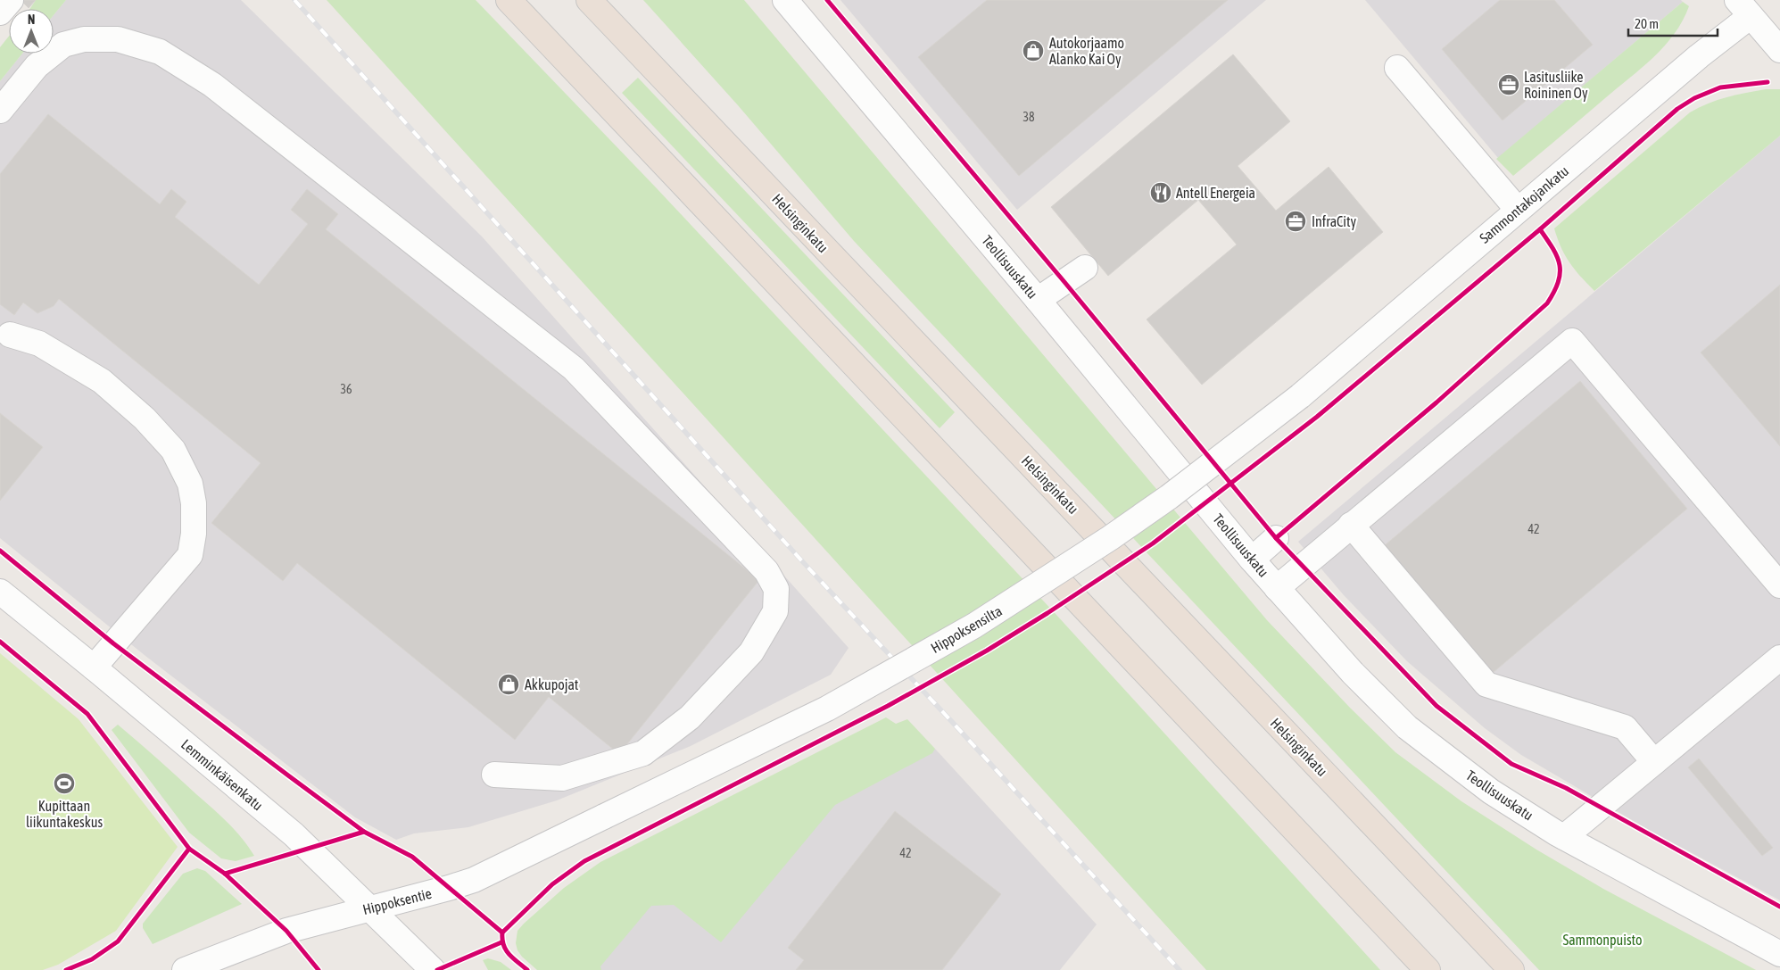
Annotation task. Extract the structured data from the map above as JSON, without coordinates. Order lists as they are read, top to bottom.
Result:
{
  "streets": {
    "highway": ["Helsinginkatu"],
    "street": [
      "Sammontakojankatu",
      "Teollisuuskatu",
      "Hippoksensilta",
      "Lemminkäisenkatu",
      "Hippoksentie"
    ]
  },
  "crossings": [
    ["Sammontakojankatu", "Hippoksensilta"],
    ["Hippoksensilta", "Hippoksentie"],
    ["Lemminkäisenkatu", "Hippoksentie"]
  ],
  "parks": ["Sammonpuisto"],
  "places": {
    "shop": ["Autokorjaamo Alanko Kai Oy", "Akkupojat"],
    "office": ["Lasitusliike Roininen Oy", "InfraCity"],
    "restaurant": ["Antell Energeia"],
    "sports": ["Kupittaan liikuntakeskus"]
  },
  "house_numbers": [
    "38",
    "36",
    "42",
    "42"
  ],
  "scale_bar": "20 m",
  "north": "top"
}
